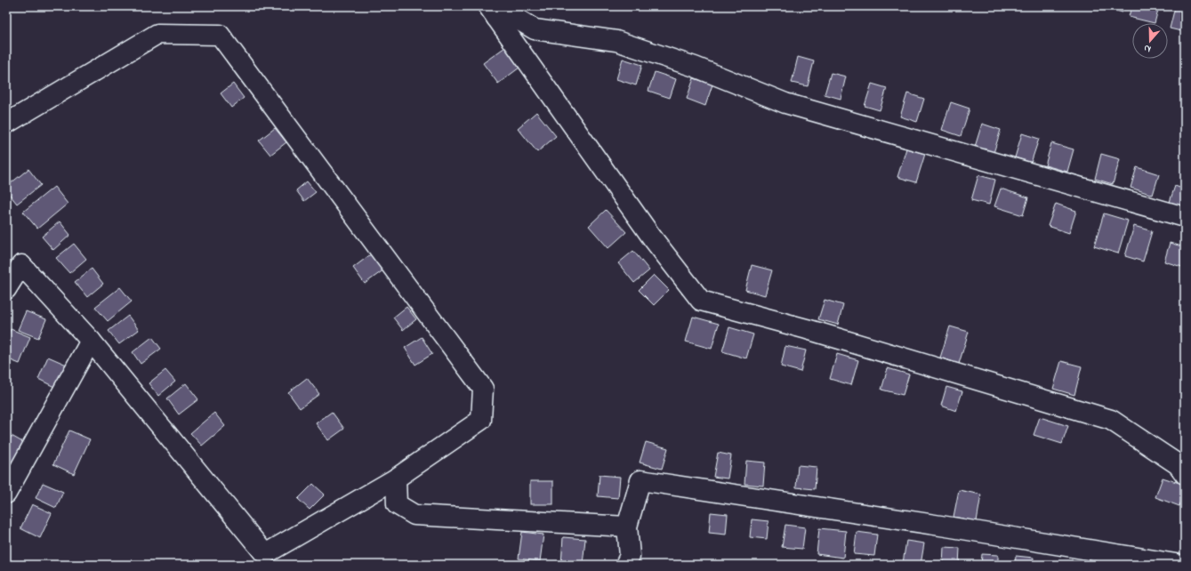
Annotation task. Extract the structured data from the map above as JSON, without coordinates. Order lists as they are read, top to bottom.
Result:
{
  "north": "bottom"
}
